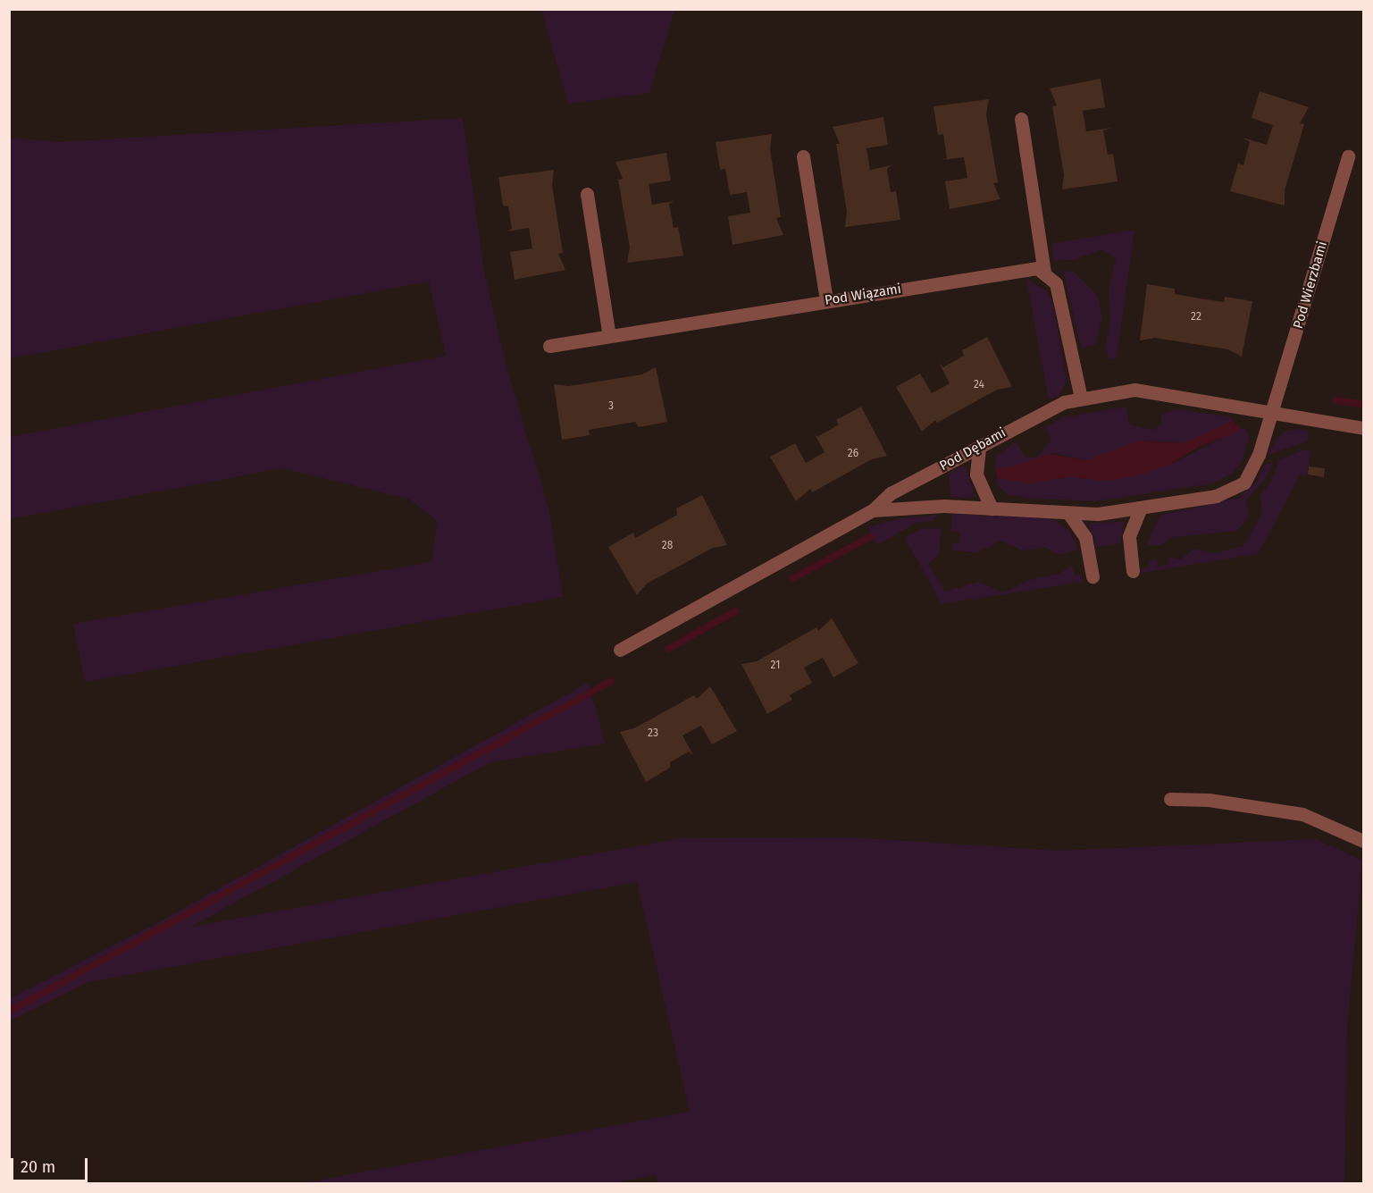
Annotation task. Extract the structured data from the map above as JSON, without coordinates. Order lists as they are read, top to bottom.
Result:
{
  "streets": {
    "street": ["Pod Wierzbami", "Pod Wiązami", "Pod Dębami"]
  },
  "crossings": [
    ["Pod Wierzbami", "Pod Dębami"]
  ],
  "house_numbers": [
    "22",
    "24",
    "3",
    "26",
    "28",
    "21",
    "23"
  ],
  "scale_bar": "20 m"
}
